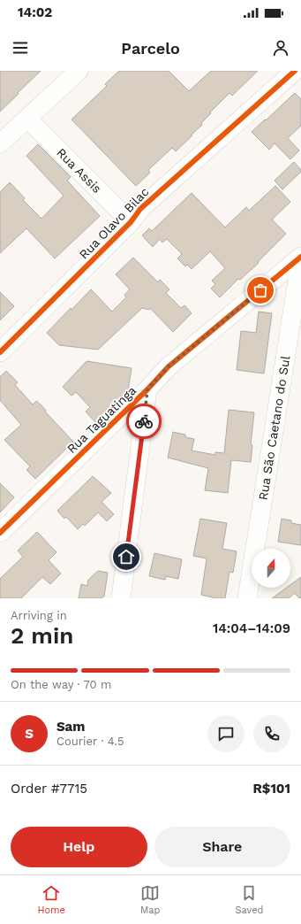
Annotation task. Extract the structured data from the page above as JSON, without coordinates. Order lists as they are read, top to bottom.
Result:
{
  "streets": {
    "street": [
      "Rua Assis",
      "Rua Olavo Bilac",
      "Rua Taguatinga",
      "Rua São Caetano do Sul"
    ]
  },
  "crossings": [
    ["Rua Assis", "Rua Olavo Bilac"],
    ["Rua Taguatinga", "Rua São Caetano do Sul"]
  ],
  "north": "top",
  "page": {
    "status": "14:02",
    "header": "Parcelo",
    "heading": ["2 min", "Arriving in", "14:04–14:09"],
    "panel": [
      "Sam",
      "Courier · 4.5",
      "Order #7715",
      "R$101"
    ],
    "bar": "On the way · 70 m",
    "round": "S",
    "buttons": ["Help", "Share"],
    "tabs": ["Home", "Map", "Saved"]
  }
}
